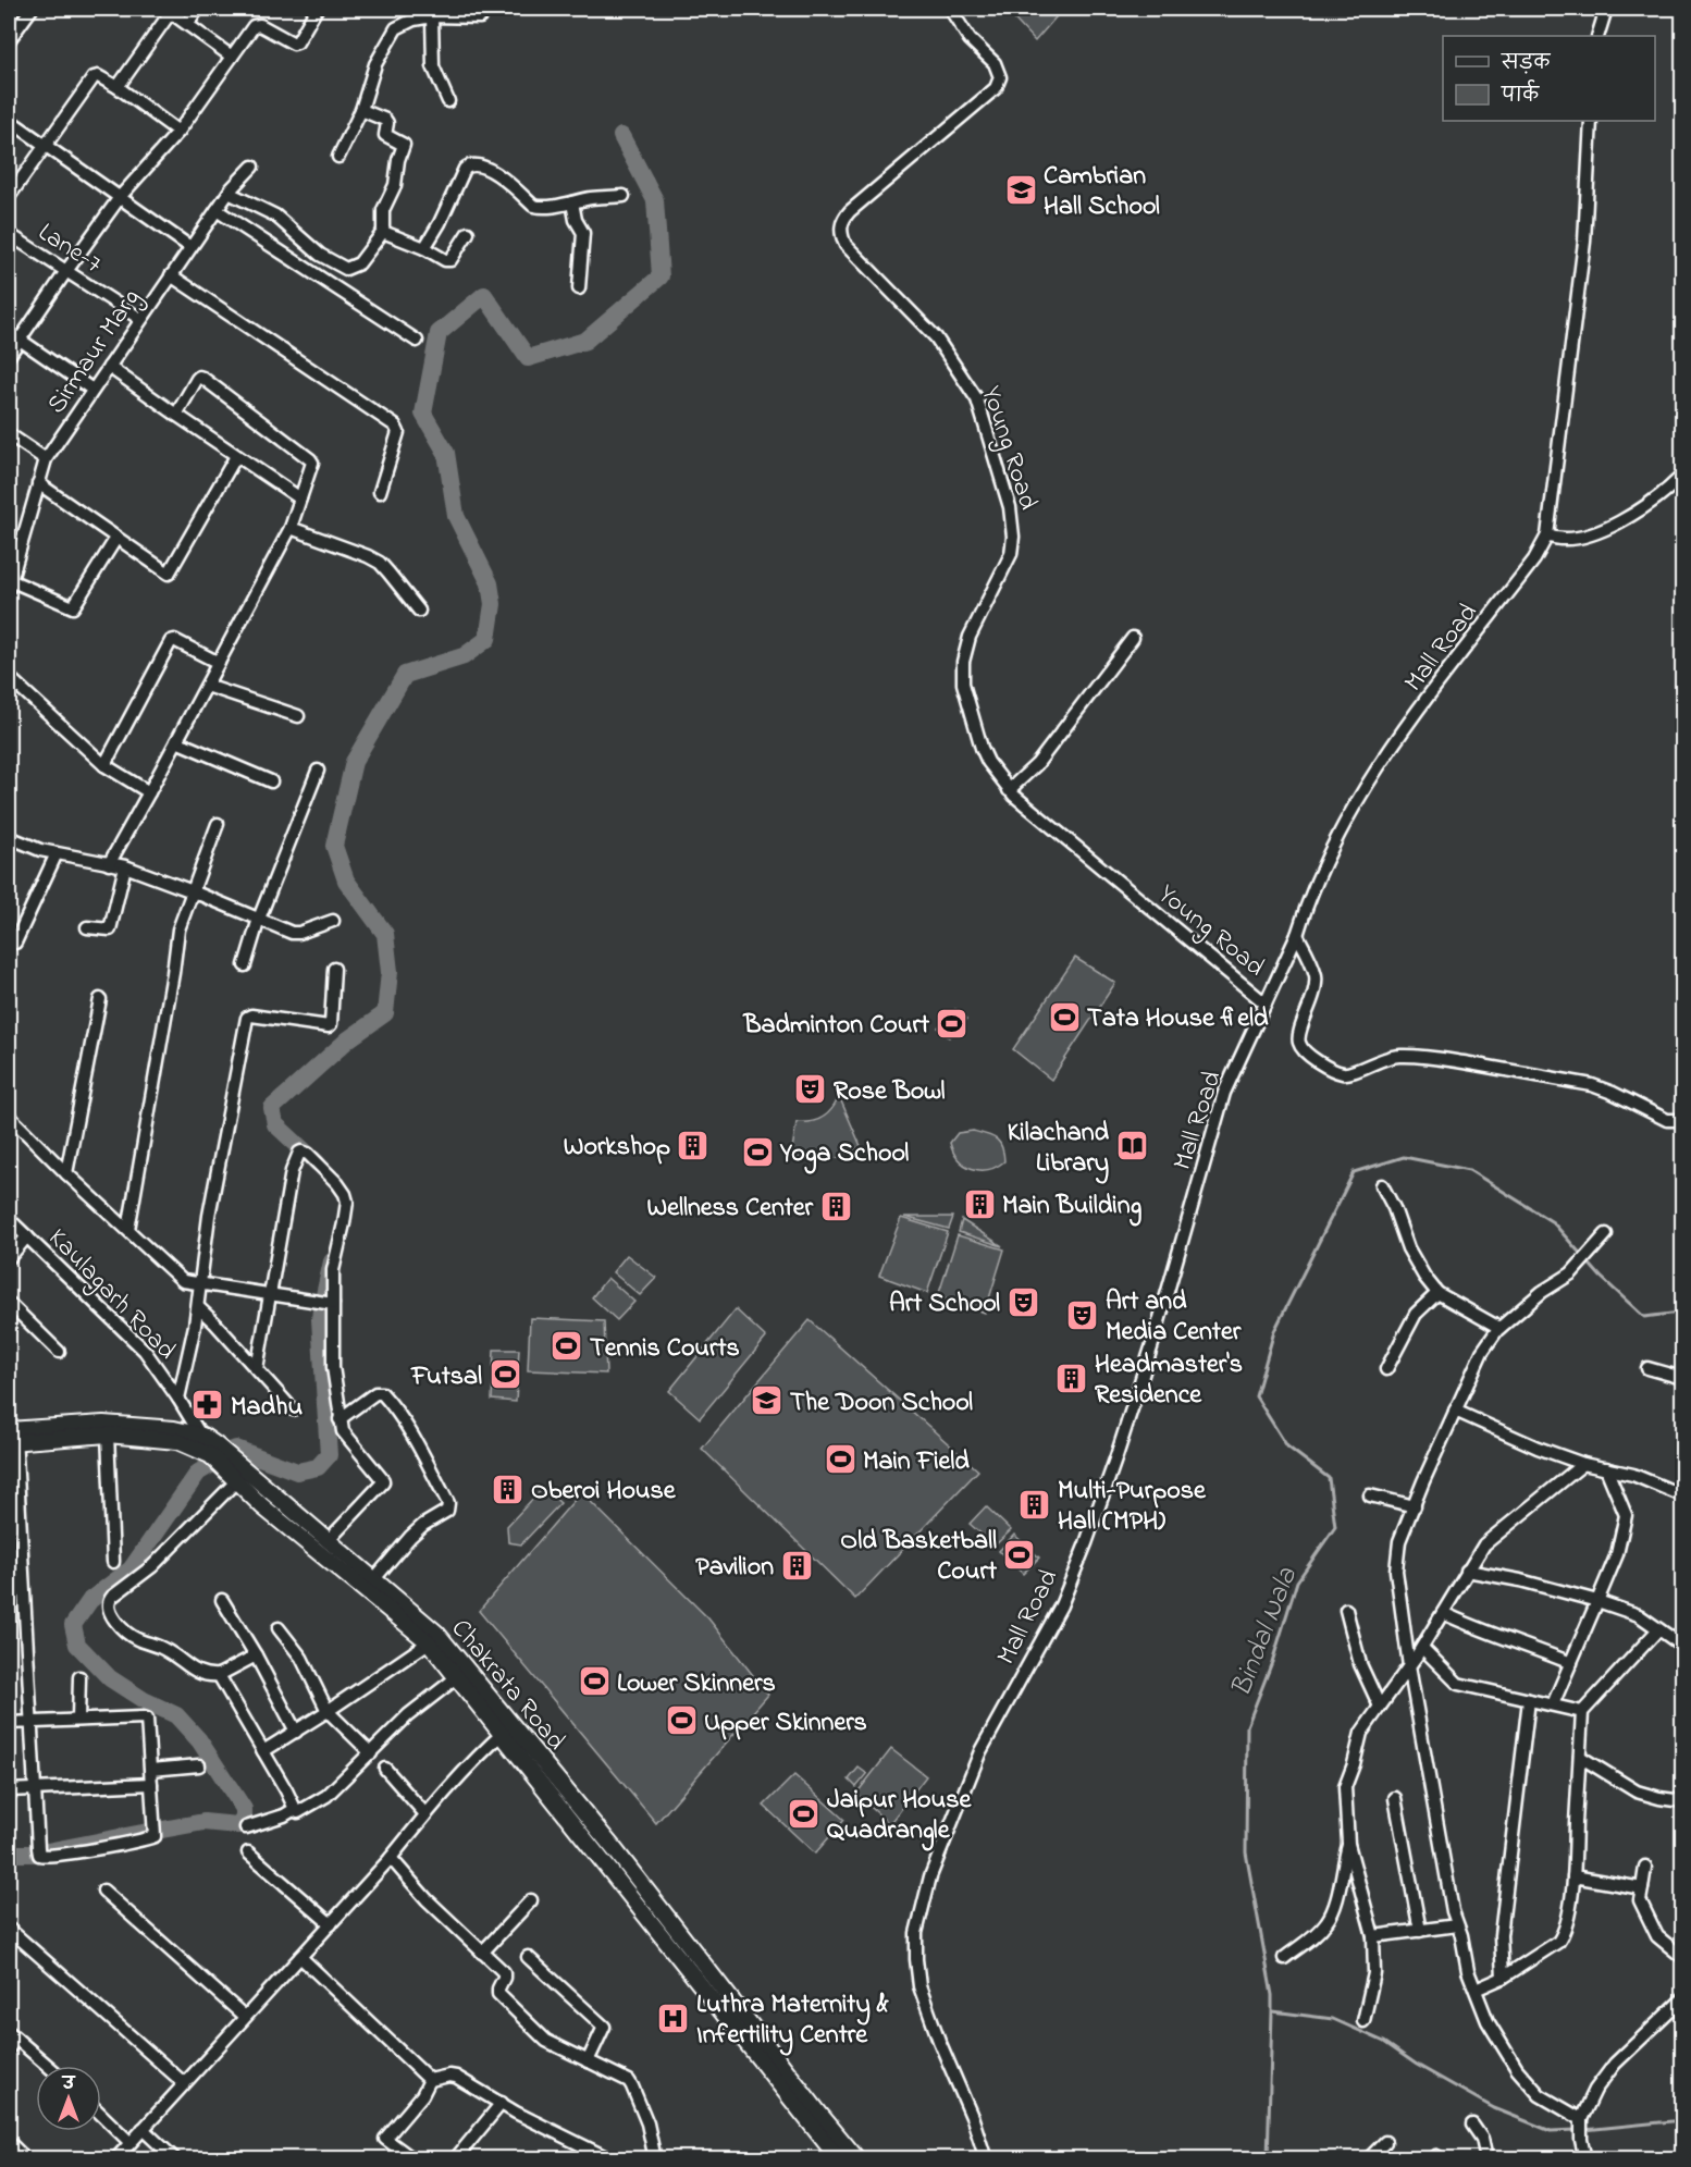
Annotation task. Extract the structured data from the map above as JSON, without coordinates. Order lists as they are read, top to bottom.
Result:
{
  "streets": {
    "main road": ["Chakrata Road"],
    "street": [
      "Lane-7",
      "Sirmaur Marg",
      "Young Road",
      "Mall Road",
      "Kaulagarh Road"
    ]
  },
  "crossings": [
    ["Lane-7", "Sirmaur Marg"],
    ["Young Road", "Mall Road"],
    ["Kaulagarh Road", "Chakrata Road"]
  ],
  "water": ["Bindal Nala"],
  "places": {
    "school or university": ["Cambrian Hall School", "The Doon School"],
    "sports": [
      "Tata House field",
      "Badminton Court",
      "Yoga School",
      "Tennis Courts",
      "Futsal",
      "Main Field",
      "Old Basketball Court",
      "Lower Skinners",
      "Upper Skinners",
      "Jaipur House Quadrangle"
    ],
    "theatre": ["Rose Bowl", "Art School", "Art and Media Center"],
    "building": [
      "Workshop",
      "Main Building",
      "Wellness Center",
      "Headmaster's Residence",
      "Oberoi House",
      "Multi-Purpose Hall (MPH)",
      "Pavilion"
    ],
    "library": ["Kilachand Library"],
    "pharmacy": ["Madhu"],
    "hospital": ["Luthra Maternity & Infertility Centre"]
  },
  "legend": ["सड़क", "पार्क"],
  "north": "top"
}
